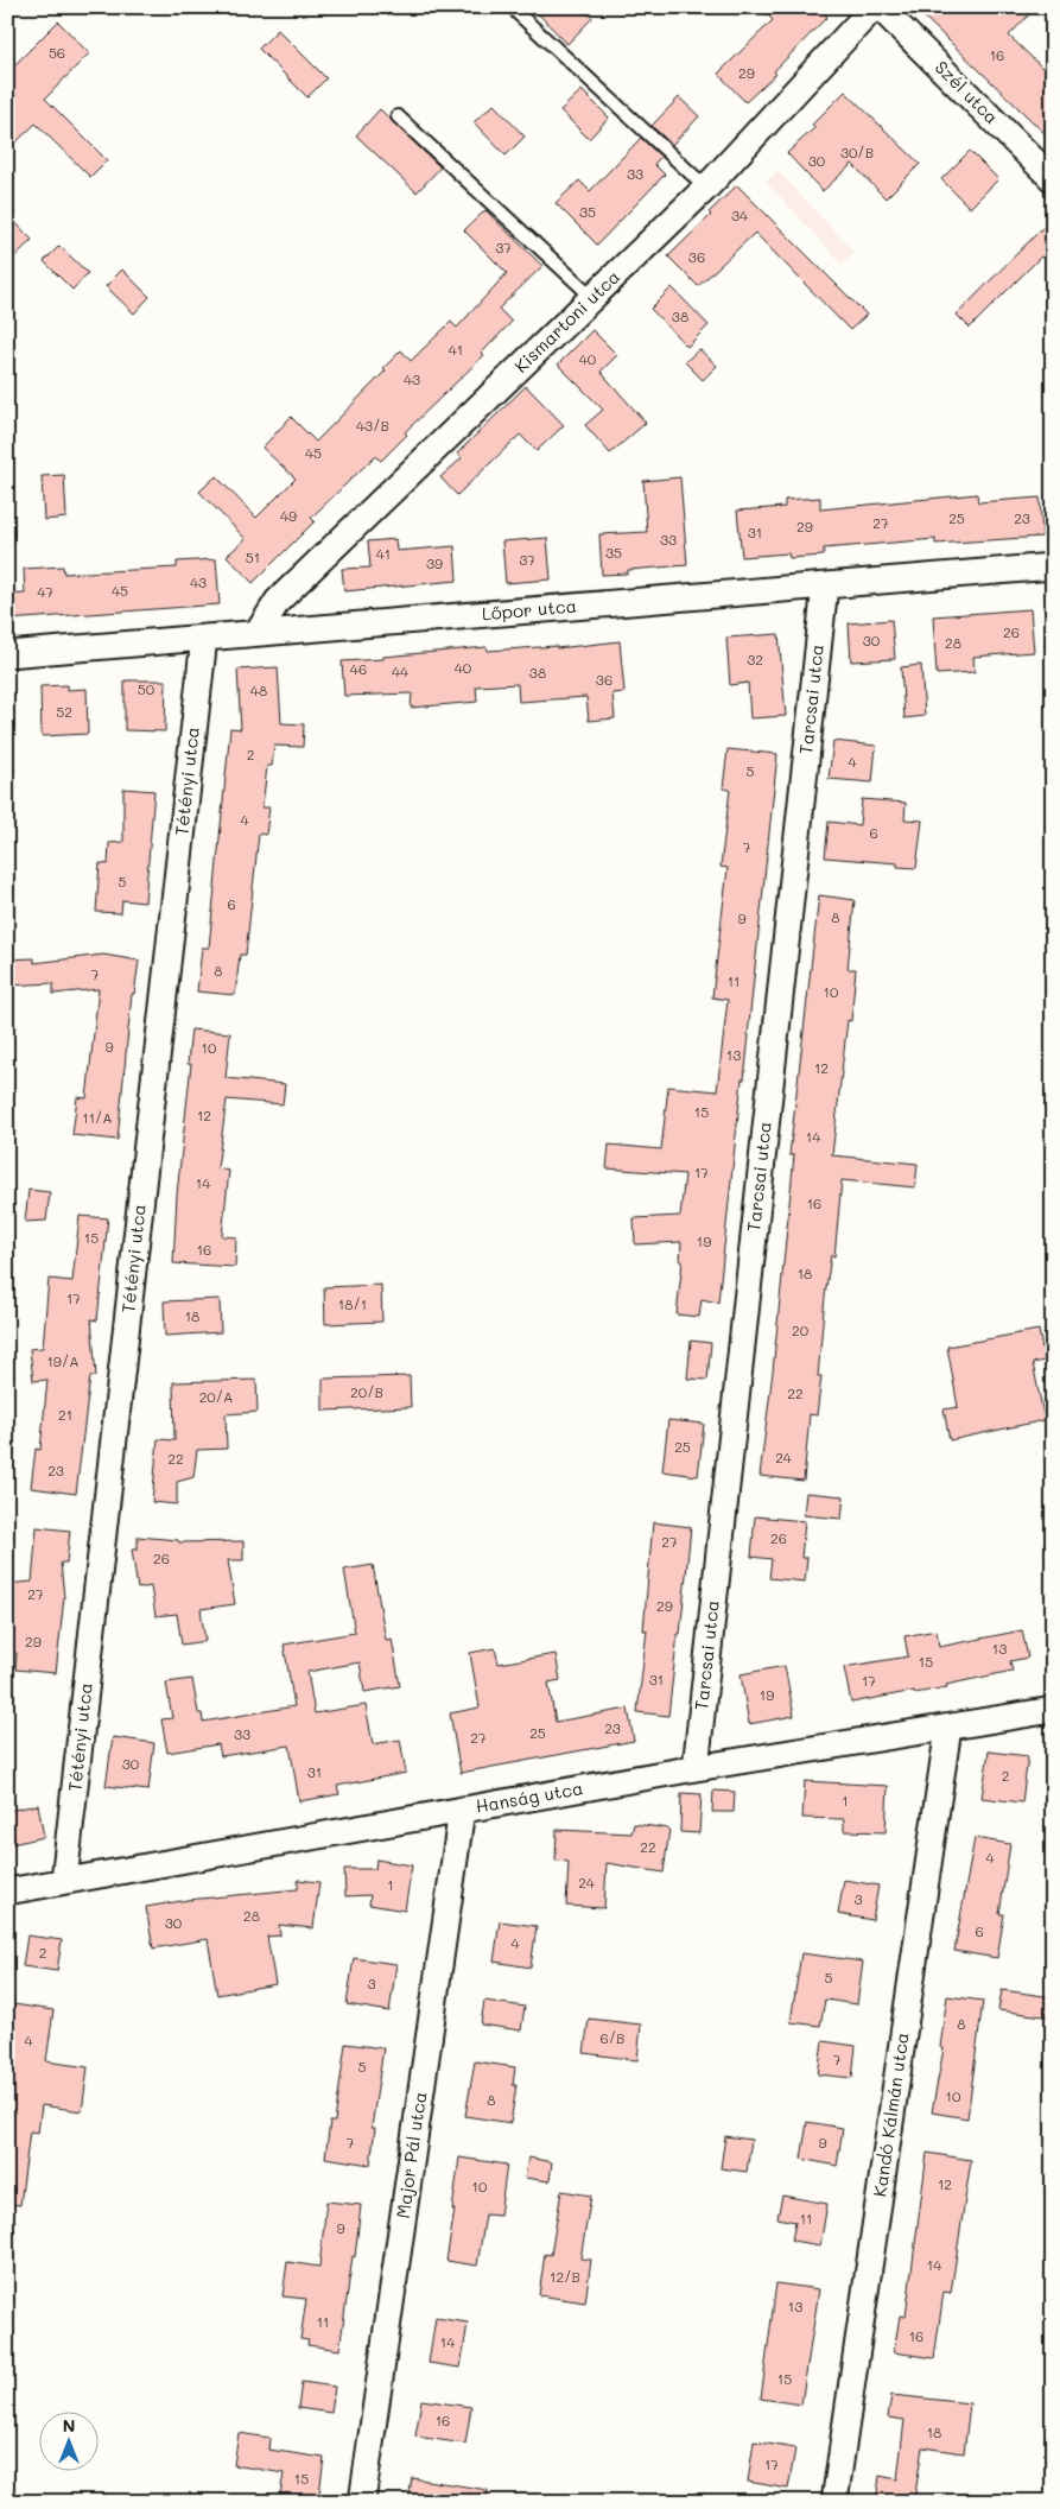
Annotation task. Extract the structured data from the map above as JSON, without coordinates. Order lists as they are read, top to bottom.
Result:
{
  "streets": {
    "street": [
      "Szél utca",
      "Kismartoni utca",
      "Lőpor utca",
      "Tarcsai utca",
      "Tétényi utca",
      "Hanság utca",
      "Kandó Kálmán utca",
      "Major Pál utca"
    ]
  },
  "crossings": [
    ["Kismartoni utca", "Lőpor utca"],
    ["Lőpor utca", "Tarcsai utca"],
    ["Lőpor utca", "Tétényi utca"],
    ["Tarcsai utca", "Hanság utca"],
    ["Tétényi utca", "Hanság utca"],
    ["Hanság utca", "Kandó Kálmán utca"],
    ["Hanság utca", "Major Pál utca"]
  ],
  "house_numbers": [
    "56",
    "16",
    "29",
    "30/B",
    "30",
    "33",
    "35",
    "34",
    "37",
    "36",
    "38",
    "41",
    "40",
    "43",
    "43/B",
    "45",
    "49",
    "25",
    "23",
    "27",
    "29",
    "31",
    "33",
    "35",
    "41",
    "51",
    "37",
    "39",
    "43",
    "45",
    "47",
    "26",
    "30",
    "28",
    "32",
    "40",
    "46",
    "44",
    "38",
    "36",
    "50",
    "48",
    "52",
    "2",
    "4",
    "5",
    "4",
    "6",
    "7",
    "5",
    "6",
    "8",
    "9",
    "8",
    "7",
    "11",
    "10",
    "9",
    "10",
    "13",
    "12",
    "15",
    "12",
    "11/A",
    "14",
    "17",
    "14",
    "16",
    "15",
    "19",
    "16",
    "18",
    "17",
    "18/1",
    "18",
    "20",
    "19/A",
    "20/B",
    "22",
    "20/A",
    "21",
    "25",
    "24",
    "22",
    "23",
    "26",
    "27",
    "26",
    "27",
    "29",
    "29",
    "13",
    "15",
    "31",
    "17",
    "19",
    "23",
    "25",
    "33",
    "27",
    "30",
    "31",
    "2",
    "1",
    "22",
    "4",
    "24",
    "1",
    "3",
    "28",
    "30",
    "6",
    "4",
    "2",
    "5",
    "3",
    "8",
    "6/B",
    "4",
    "7",
    "5",
    "10",
    "8",
    "7",
    "9",
    "12",
    "10",
    "11",
    "9",
    "14",
    "12/B",
    "13",
    "11",
    "16",
    "14",
    "15",
    "16",
    "18",
    "17",
    "15"
  ],
  "north": "top"
}
